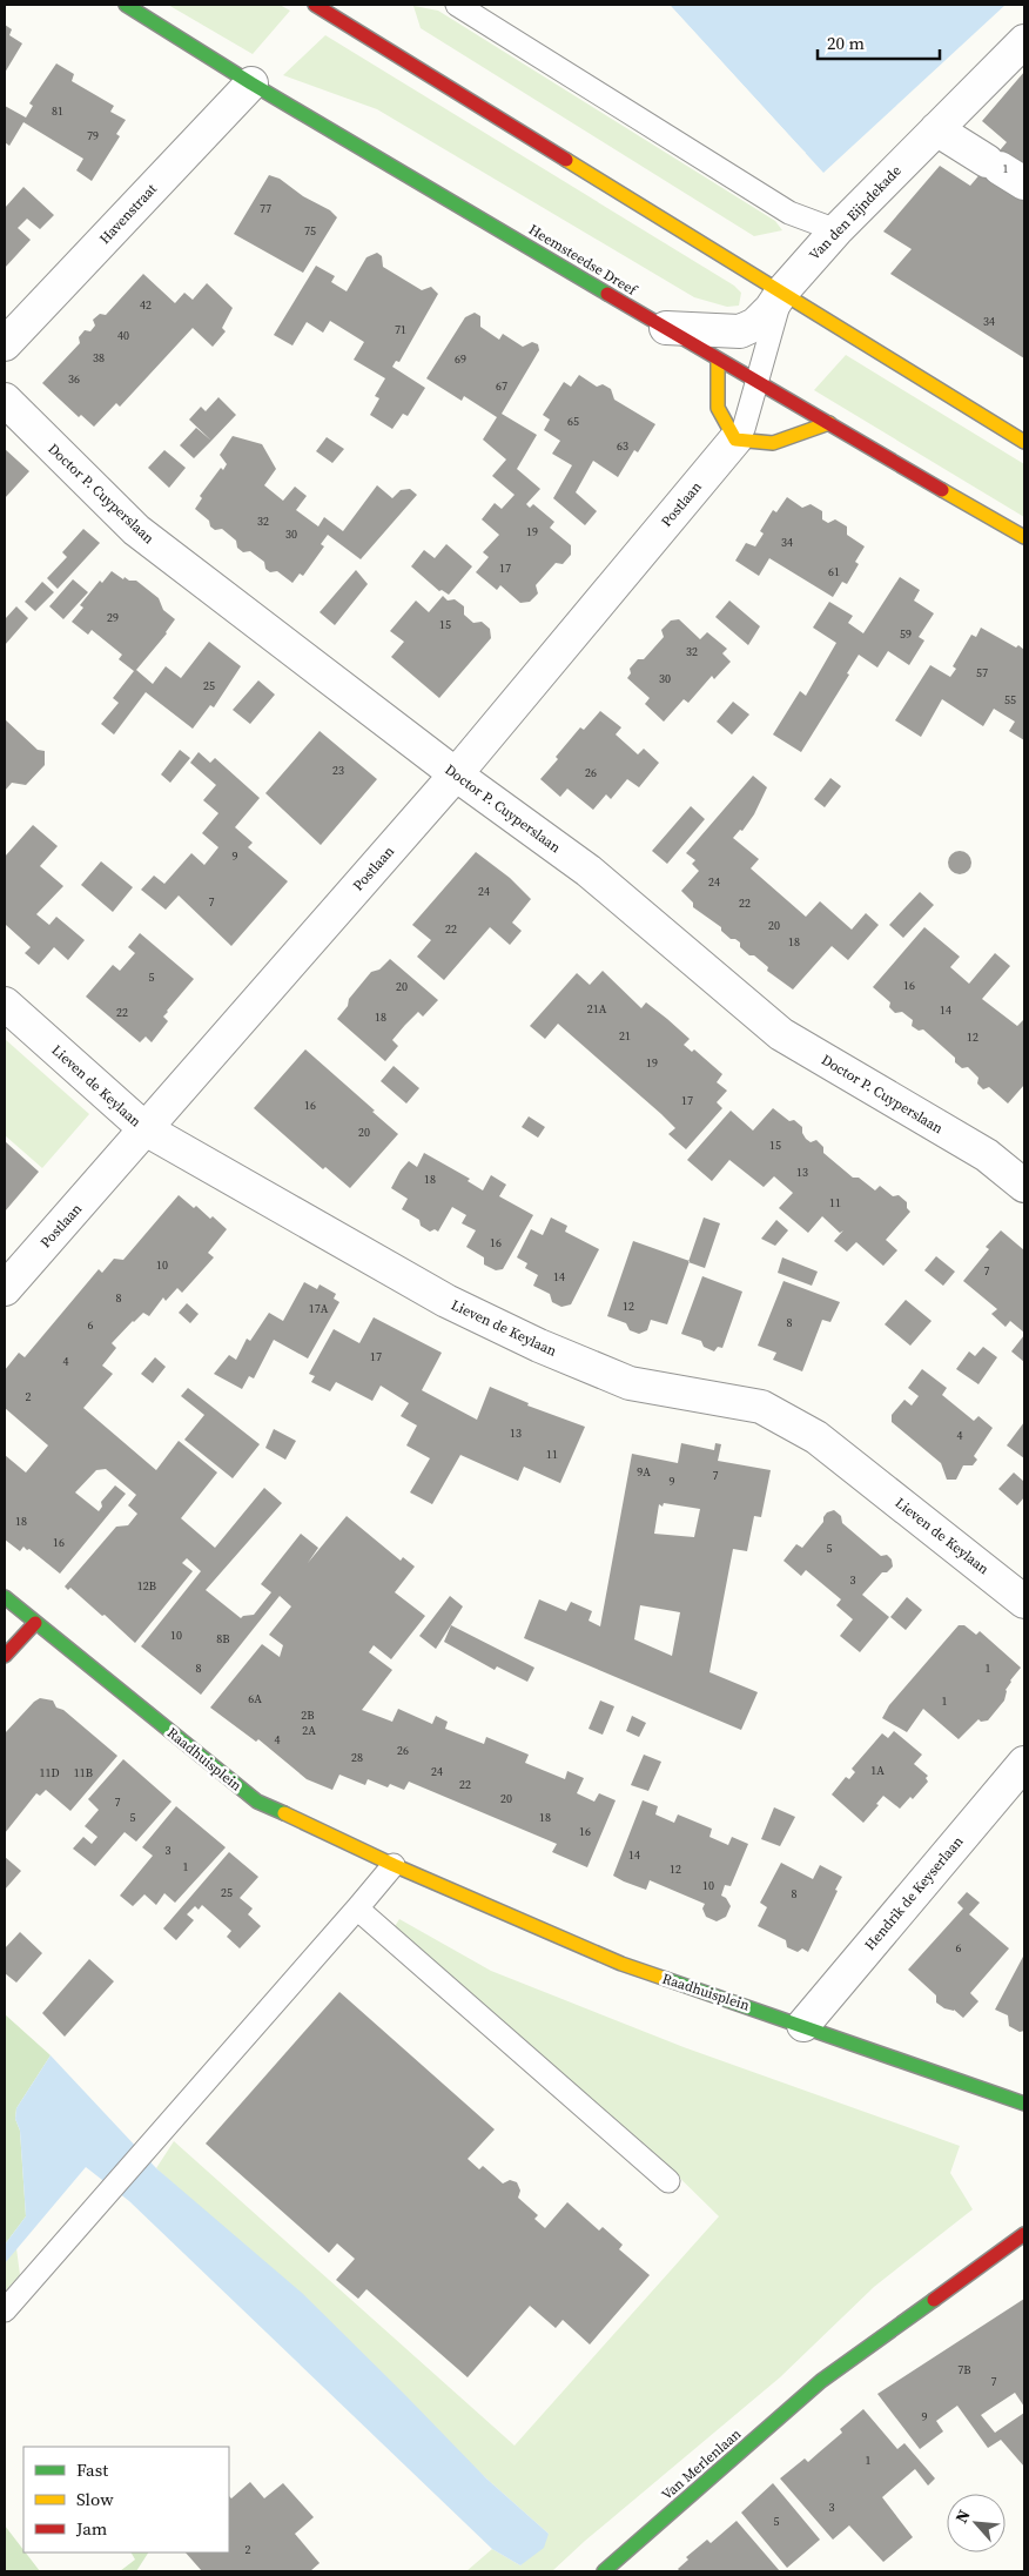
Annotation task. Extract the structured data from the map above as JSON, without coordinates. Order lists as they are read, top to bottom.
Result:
{
  "streets": {
    "main road": ["Heemsteedse Dreef", "Raadhuisplein", "Van Merlenlaan"],
    "street": [
      "Van den Eijndekade",
      "Havenstraat",
      "Doctor P. Cuyperslaan",
      "Postlaan",
      "Lieven de Keylaan",
      "Hendrik de Keyserlaan"
    ]
  },
  "crossings": [
    ["Van den Eijndekade", "Heemsteedse Dreef"],
    ["Havenstraat", "Heemsteedse Dreef"],
    ["Doctor P. Cuyperslaan", "Postlaan"],
    ["Postlaan", "Lieven de Keylaan"],
    ["Raadhuisplein", "Hendrik de Keyserlaan"]
  ],
  "house_numbers": [
    "81",
    "79",
    "1",
    "77",
    "75",
    "42",
    "34",
    "71",
    "40",
    "38",
    "69",
    "36",
    "67",
    "65",
    "63",
    "32",
    "19",
    "30",
    "34",
    "17",
    "61",
    "29",
    "15",
    "59",
    "32",
    "57",
    "30",
    "25",
    "55",
    "23",
    "26",
    "9",
    "24",
    "24",
    "7",
    "22",
    "20",
    "22",
    "18",
    "5",
    "16",
    "20",
    "21A",
    "14",
    "22",
    "18",
    "21",
    "12",
    "19",
    "17",
    "16",
    "20",
    "15",
    "13",
    "18",
    "11",
    "16",
    "10",
    "7",
    "14",
    "8",
    "12",
    "17A",
    "8",
    "6",
    "17",
    "4",
    "2",
    "13",
    "4",
    "11",
    "9A",
    "7",
    "9",
    "18",
    "16",
    "5",
    "3",
    "12B",
    "10",
    "8B",
    "8",
    "1",
    "6A",
    "1",
    "2B",
    "2A",
    "4",
    "26",
    "28",
    "1A",
    "24",
    "11D",
    "11B",
    "22",
    "20",
    "7",
    "5",
    "18",
    "16",
    "3",
    "14",
    "1",
    "12",
    "10",
    "25",
    "8",
    "6",
    "7B",
    "7",
    "9",
    "1",
    "3",
    "5",
    "2"
  ],
  "legend": ["Fast", "Slow", "Jam"],
  "scale_bar": "20 m",
  "north": "top left"
}
